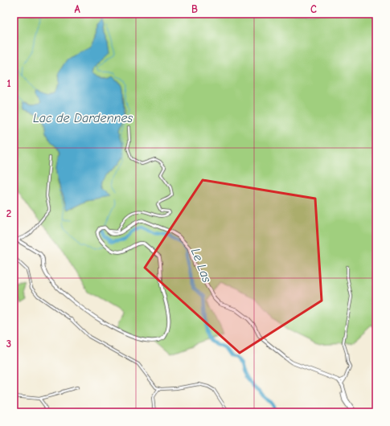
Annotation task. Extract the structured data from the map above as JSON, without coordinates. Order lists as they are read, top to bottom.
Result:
{
  "water": ["Lac de Dardennes", "Le Las"],
  "grid": {
    "columns": ["A", "B", "C"],
    "rows": ["1", "2", "3"]
  }
}
